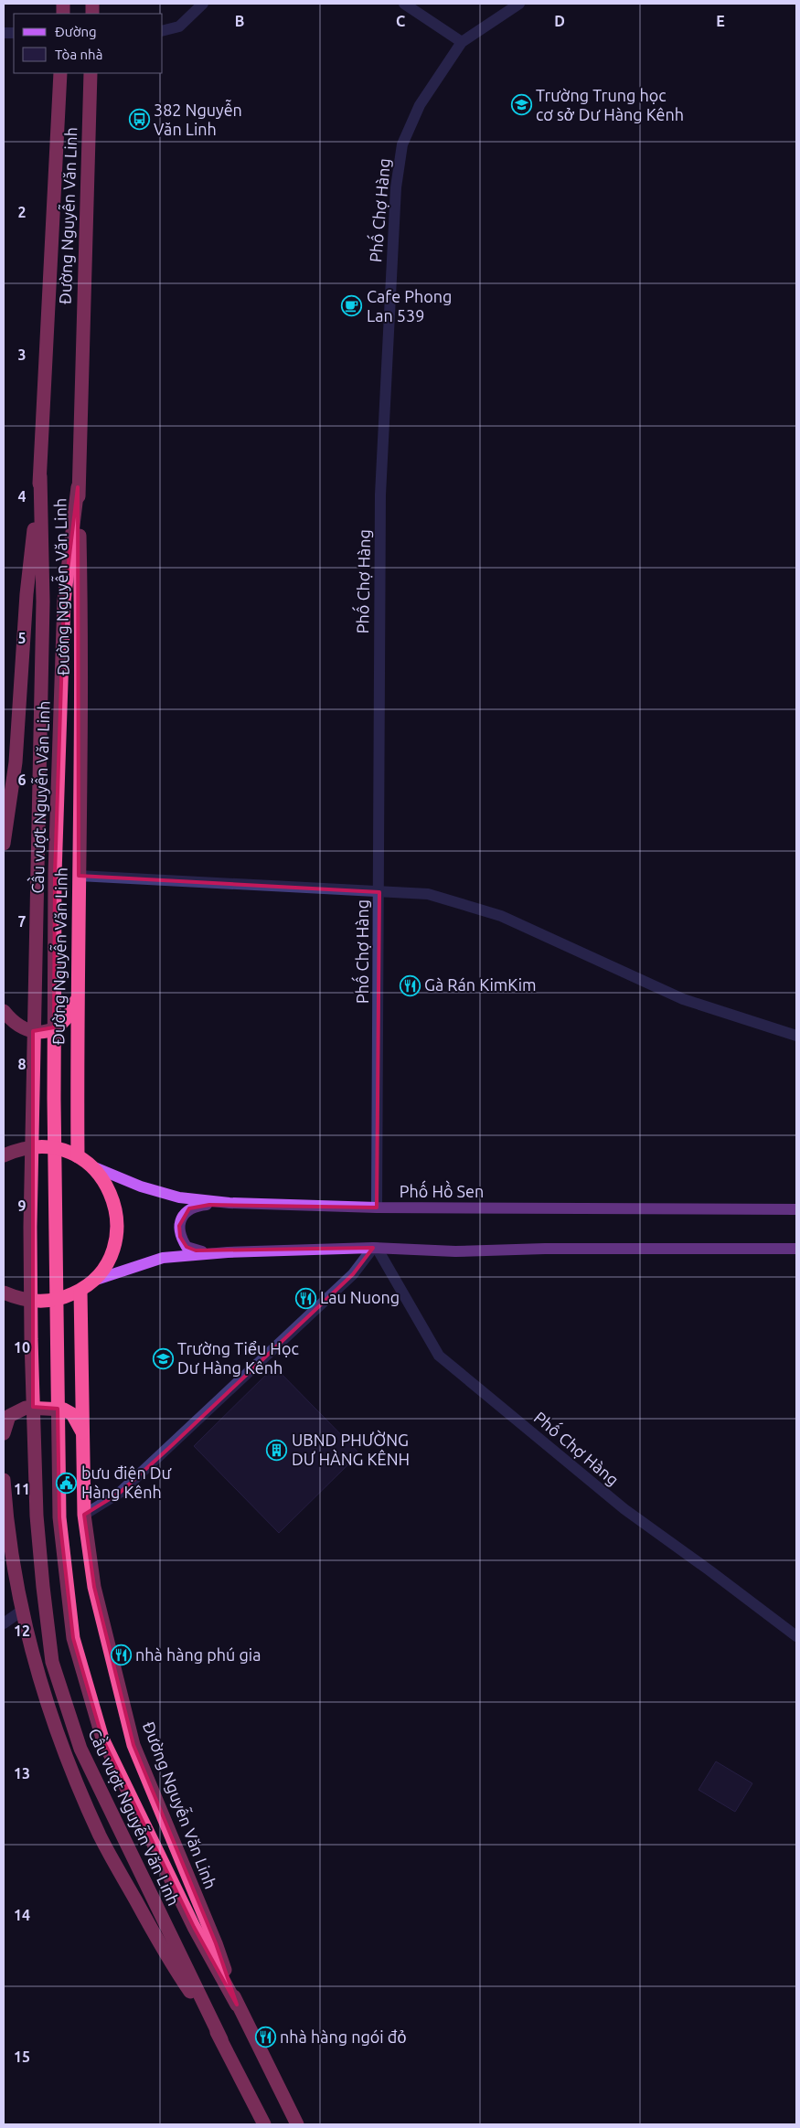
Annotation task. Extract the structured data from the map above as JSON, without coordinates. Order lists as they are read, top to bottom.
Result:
{
  "streets": {
    "highway": ["Đường Nguyễn Văn Linh", "Cầu vượt Nguyễn Văn Linh"],
    "main road": ["Phố Hồ Sen"],
    "street": ["Phố Chợ Hàng"]
  },
  "crossings": [
    ["Phố Chợ Hàng", "Phố Hồ Sen"],
    ["Đường Nguyễn Văn Linh", "Cầu vượt Nguyễn Văn Linh"]
  ],
  "places": {
    "school or university": ["Trường Trung học cơ sở Dư Hàng Kênh", "Trường Tiểu Học Dư Hàng Kênh"],
    "bus stop": ["382 Nguyễn Văn Linh"],
    "cafe": ["Cafe Phong Lan 539"],
    "restaurant": [
      "Gà Rán KimKim",
      "Lau Nuong",
      "nhà hàng phú gia",
      "nhà hàng ngói đỏ"
    ],
    "building": ["UBND PHƯỜNG DƯ HÀNG KÊNH"],
    "public building": ["bưu điện Dư Hàng Kênh"]
  },
  "legend": ["Đường", "Tòa nhà"],
  "grid": {
    "columns": [
      "B",
      "C",
      "D",
      "E"
    ],
    "rows": [
      "2",
      "3",
      "4",
      "5",
      "6",
      "7",
      "8",
      "9",
      "10",
      "11",
      "12",
      "13",
      "14",
      "15"
    ]
  }
}
